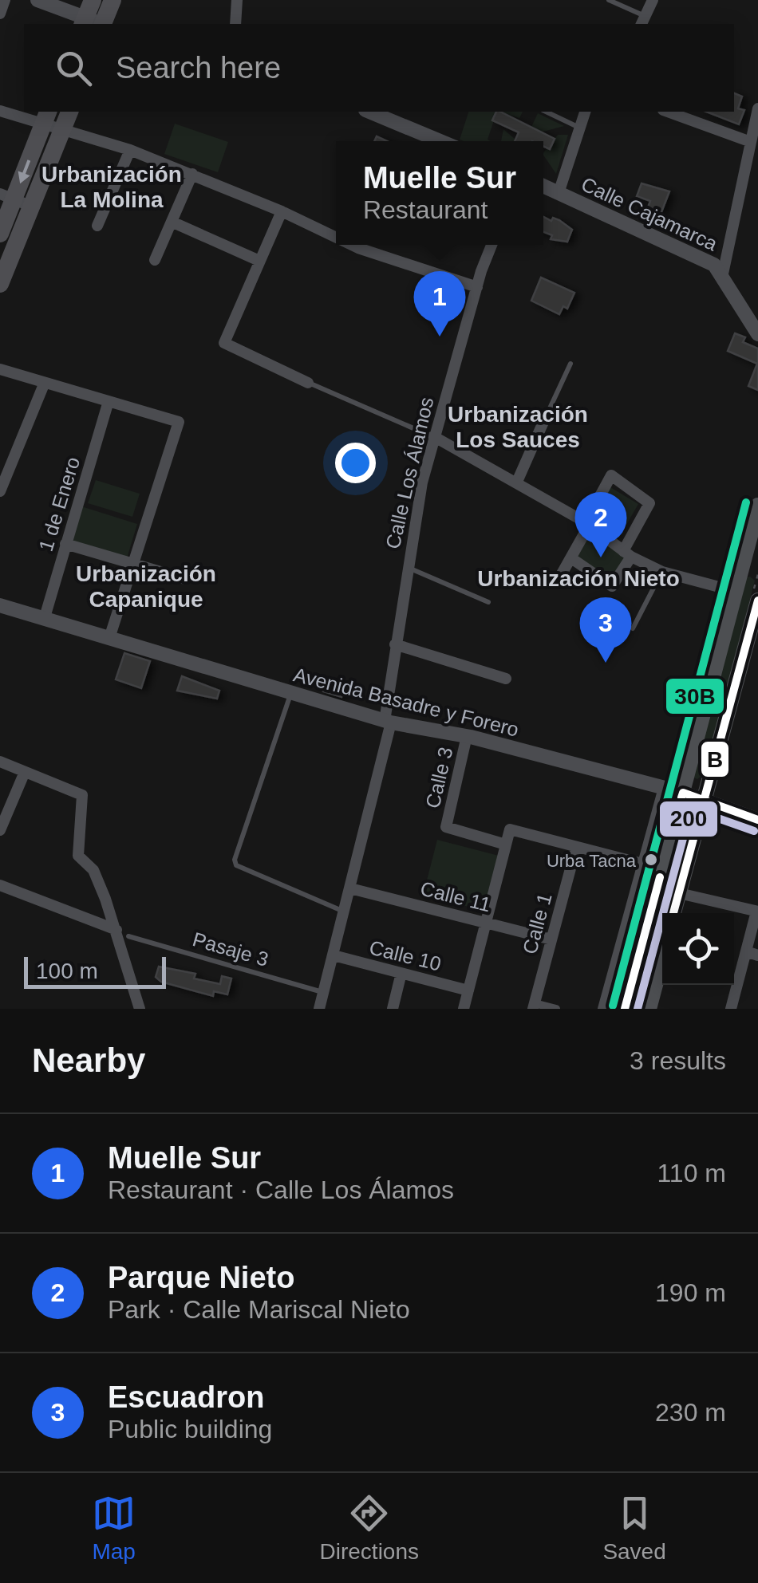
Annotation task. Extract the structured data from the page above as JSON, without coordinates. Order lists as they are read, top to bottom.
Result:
{
  "streets": {
    "street": [
      "Calle Cajamarca",
      "Calle Los Álamos",
      "1 de Enero",
      "Avenida Basadre y Forero",
      "Calle 3",
      "Calle 11",
      "Calle 1",
      "Calle 10"
    ],
    "lane": ["Pasaje 3"]
  },
  "crossings": [
    ["Calle Los Álamos", "Avenida Basadre y Forero"],
    ["Calle Los Álamos", "Calle 11"],
    ["Calle Los Álamos", "Pasaje 3"],
    ["Calle Los Álamos", "Calle 10"],
    ["1 de Enero", "Avenida Basadre y Forero"],
    ["Avenida Basadre y Forero", "Calle 3"],
    ["Calle 11", "Calle 1"]
  ],
  "districts": [
    "Urbanización La Molina",
    "Urbanización Los Sauces",
    "Urbanización Capanique",
    "Urbanización Nieto"
  ],
  "places": ["Urba Tacna"],
  "lines": ["transit line 30B", "transit line B", "transit line 200"],
  "scale_bar": "100 m",
  "page": {
    "search": "Search here",
    "popup": ["Muelle Sur", "Restaurant"],
    "pins": ["1", "2", "3"],
    "scale": "100 m",
    "heading": ["Nearby", "3 results"],
    "list": [
      {
        "mark": "1",
        "name": "Muelle Sur",
        "note": "Restaurant · Calle Los Álamos",
        "value": "110 m"
      },
      {
        "mark": "2",
        "name": "Parque Nieto",
        "note": "Park · Calle Mariscal Nieto",
        "value": "190 m"
      },
      {
        "mark": "3",
        "name": "Escuadron",
        "note": "Public building",
        "value": "230 m"
      }
    ],
    "nav": ["Map", "Directions", "Saved"]
  }
}
